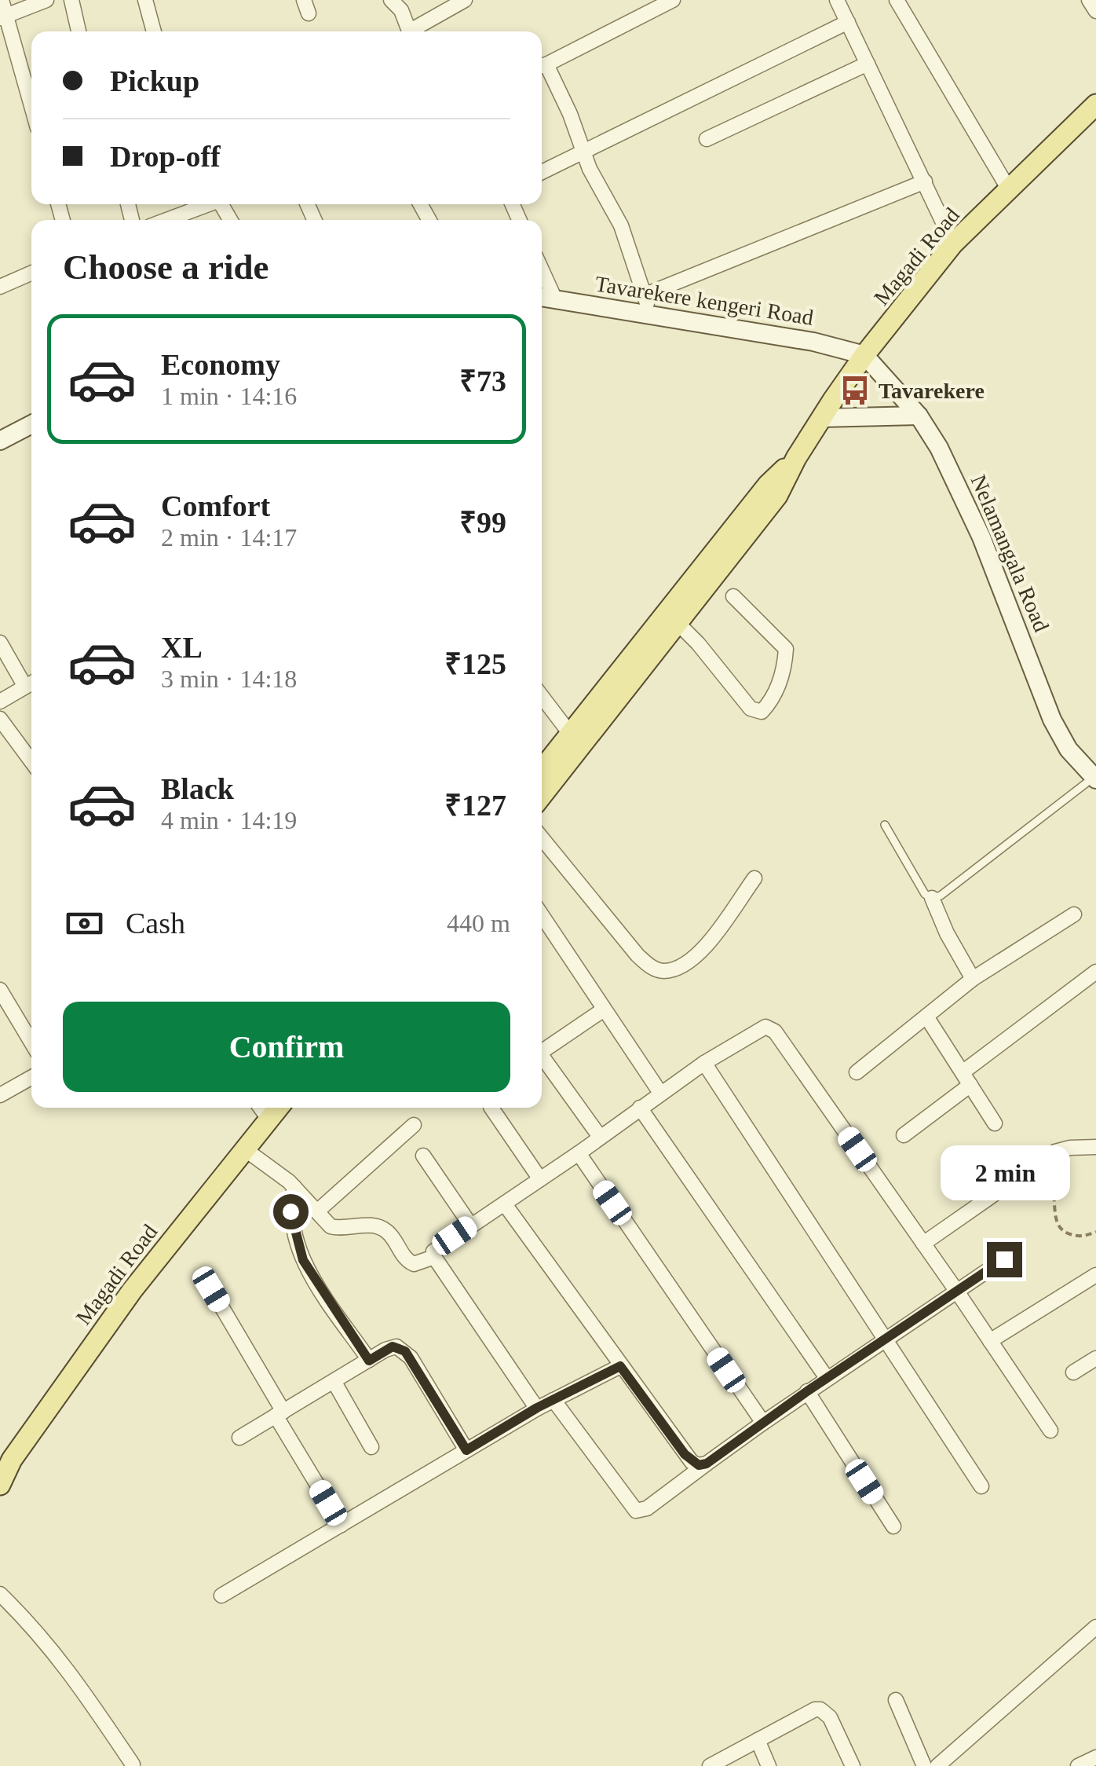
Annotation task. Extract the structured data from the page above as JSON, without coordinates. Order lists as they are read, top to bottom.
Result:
{
  "streets": {
    "main road": ["Magadi Road", "Tavarekere kengeri Road", "Nelamangala Road"]
  },
  "crossings": [
    ["Magadi Road", "Tavarekere kengeri Road"],
    ["Magadi Road", "Nelamangala Road"],
    ["Tavarekere kengeri Road", "Nelamangala Road"]
  ],
  "places": {
    "bus stop": ["Tavarekere"]
  },
  "page": {
    "banner": ["Pickup", "Drop-off"],
    "heading": "Choose a ride",
    "list": [
      {
        "name": "Economy",
        "note": "1 min · 14:16",
        "value": "₹73"
      },
      {
        "name": "Comfort",
        "note": "2 min · 14:17",
        "value": "₹99"
      },
      {
        "name": "XL",
        "note": "3 min · 14:18",
        "value": "₹125"
      },
      {
        "name": "Black",
        "note": "4 min · 14:19",
        "value": "₹127"
      }
    ],
    "pay": ["Cash", "440 m"],
    "buttons": "Confirm",
    "bubble": "2 min"
  }
}
